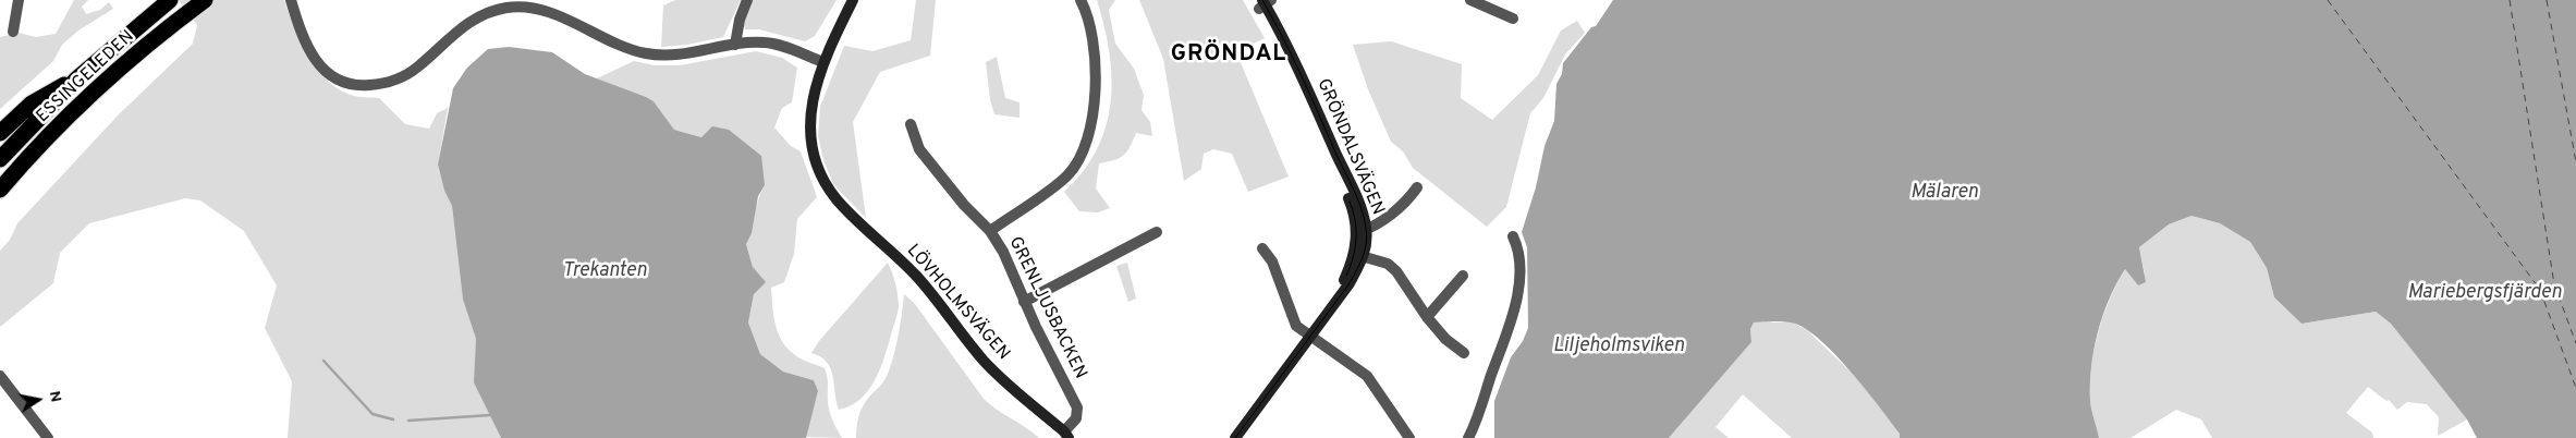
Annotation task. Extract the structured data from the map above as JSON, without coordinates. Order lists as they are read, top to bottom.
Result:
{
  "streets": {
    "highway": ["ESSINGELEDEN"],
    "street": ["GRÖNDALSVÄGEN", "LÖVHOLMSVÄGEN", "GRENLJUSBACKEN"]
  },
  "crossings": [
    ["LÖVHOLMSVÄGEN", "GRENLJUSBACKEN"]
  ],
  "districts": ["GRÖNDAL"],
  "water": [
    "Mälaren",
    "Trekanten",
    "Mariebergsfjärden",
    "Liljeholmsviken"
  ],
  "north": "right"
}
